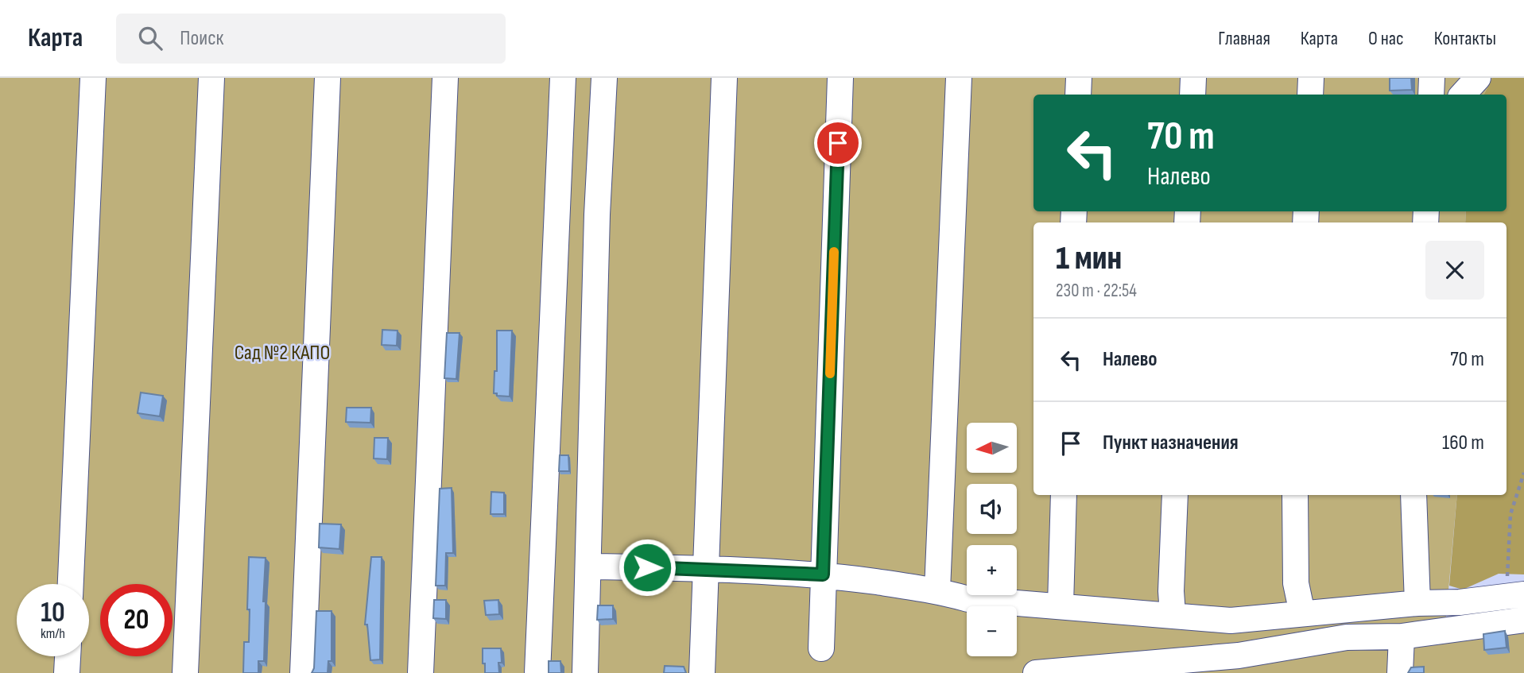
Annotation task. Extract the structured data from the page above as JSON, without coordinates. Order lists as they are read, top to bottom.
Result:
{
  "parks": ["Сад №2 КАПО"],
  "north": "left",
  "page": {
    "header": "Карта",
    "search": "Поиск",
    "nav": [
      "Главная",
      "Карта",
      "О нас",
      "Контакты"
    ],
    "turn": ["70 m", "Налево"],
    "heading": ["1 мин", "230 m · 22:54"],
    "list": [
      {
        "name": "Налево",
        "value": "70 m"
      },
      {
        "name": "Пункт назначения",
        "value": "160 m"
      }
    ],
    "map_buttons": ["+", "−"],
    "speed": "10 km/h",
    "limit": "20"
  }
}
